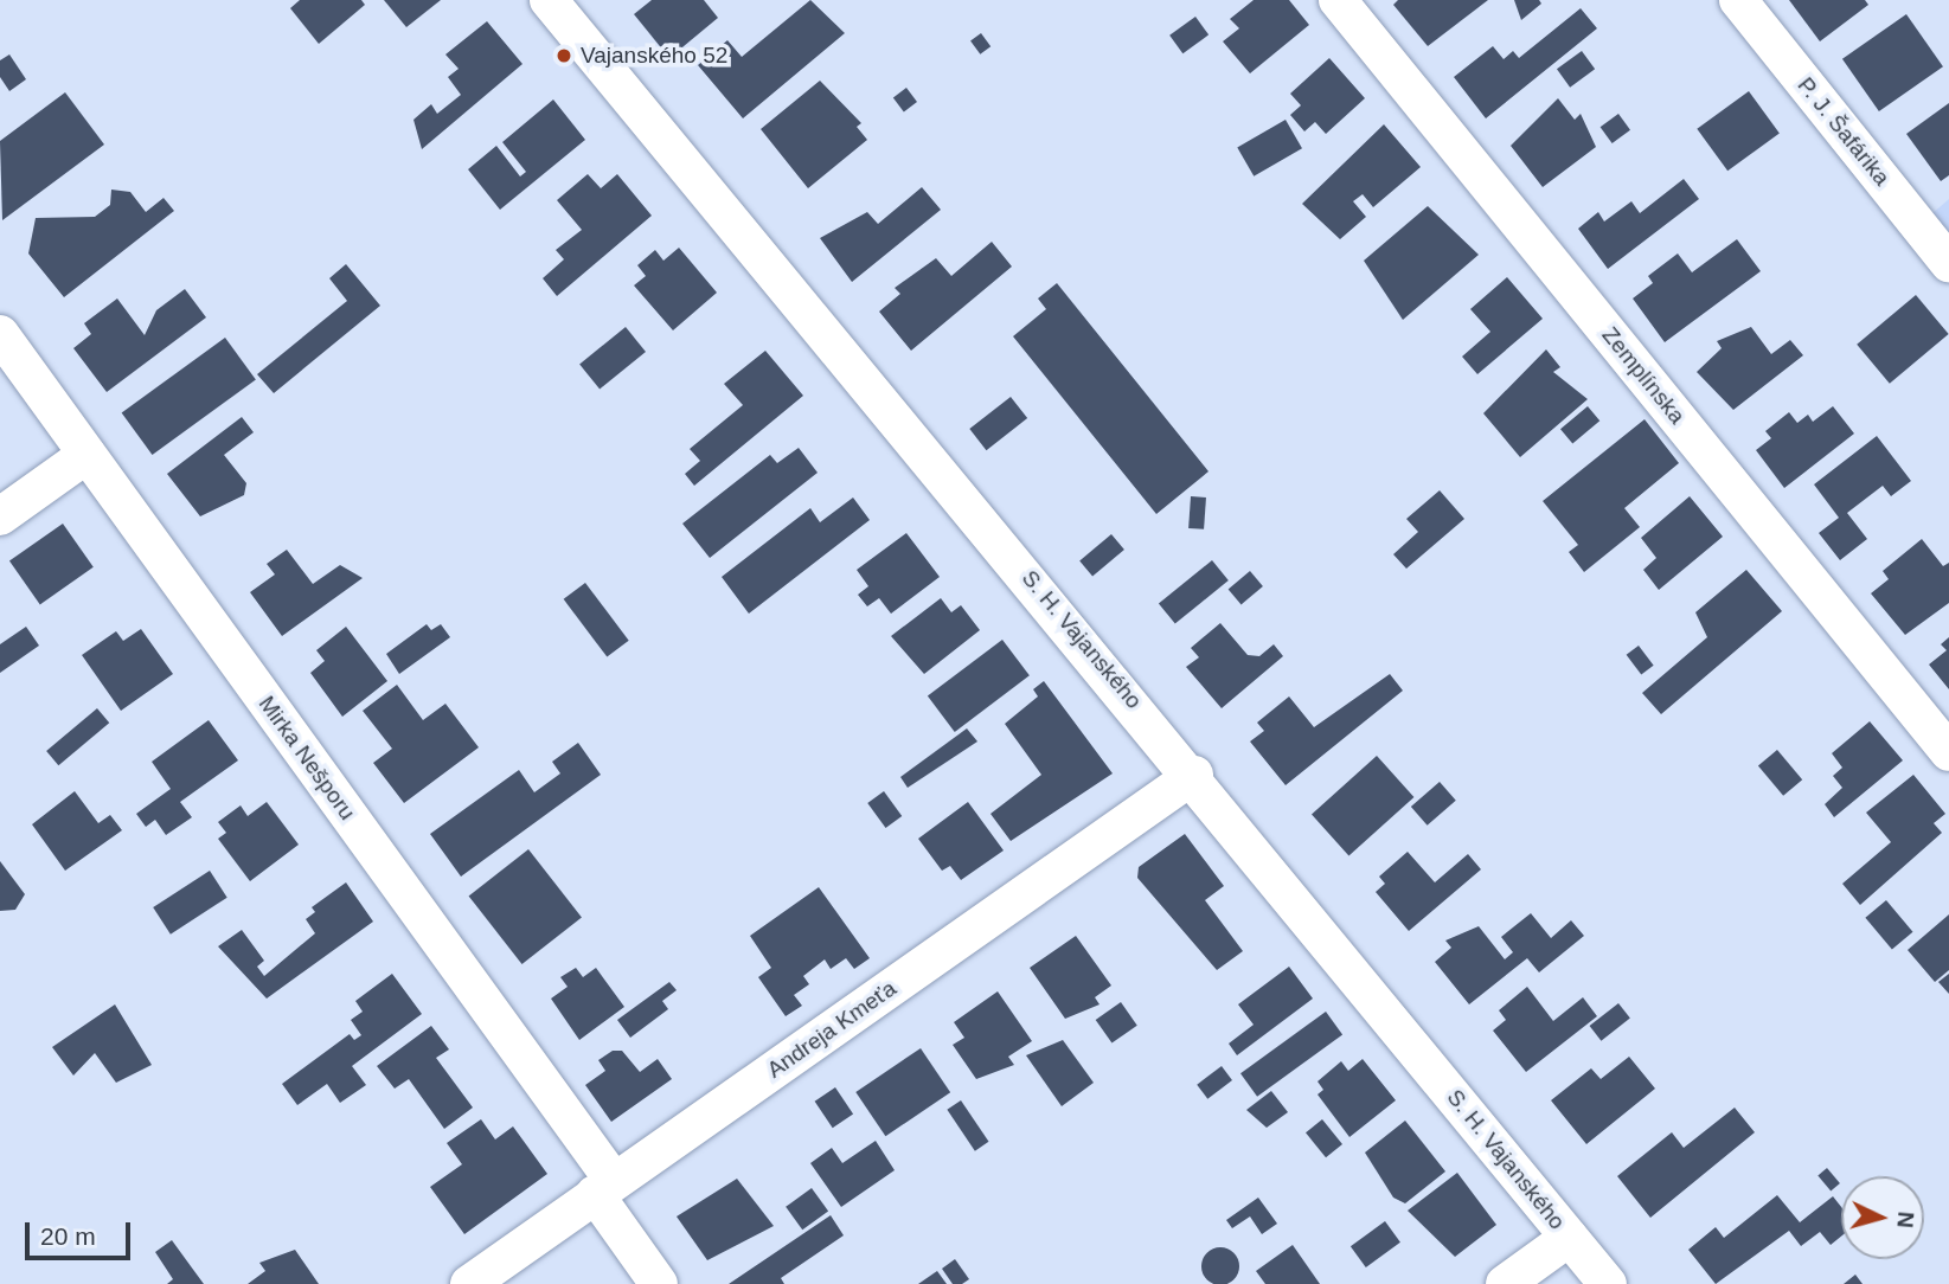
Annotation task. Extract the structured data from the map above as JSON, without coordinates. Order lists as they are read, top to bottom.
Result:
{
  "streets": {
    "street": [
      "P. J. Šafárika",
      "Zemplínska",
      "S. H. Vajanského",
      "Mirka Nešporu",
      "Andreja Kmeťa"
    ]
  },
  "crossings": [
    ["S. H. Vajanského", "Andreja Kmeťa"],
    ["Mirka Nešporu", "Andreja Kmeťa"]
  ],
  "places": ["Vajanského 52"],
  "scale_bar": "20 m",
  "north": "right"
}
